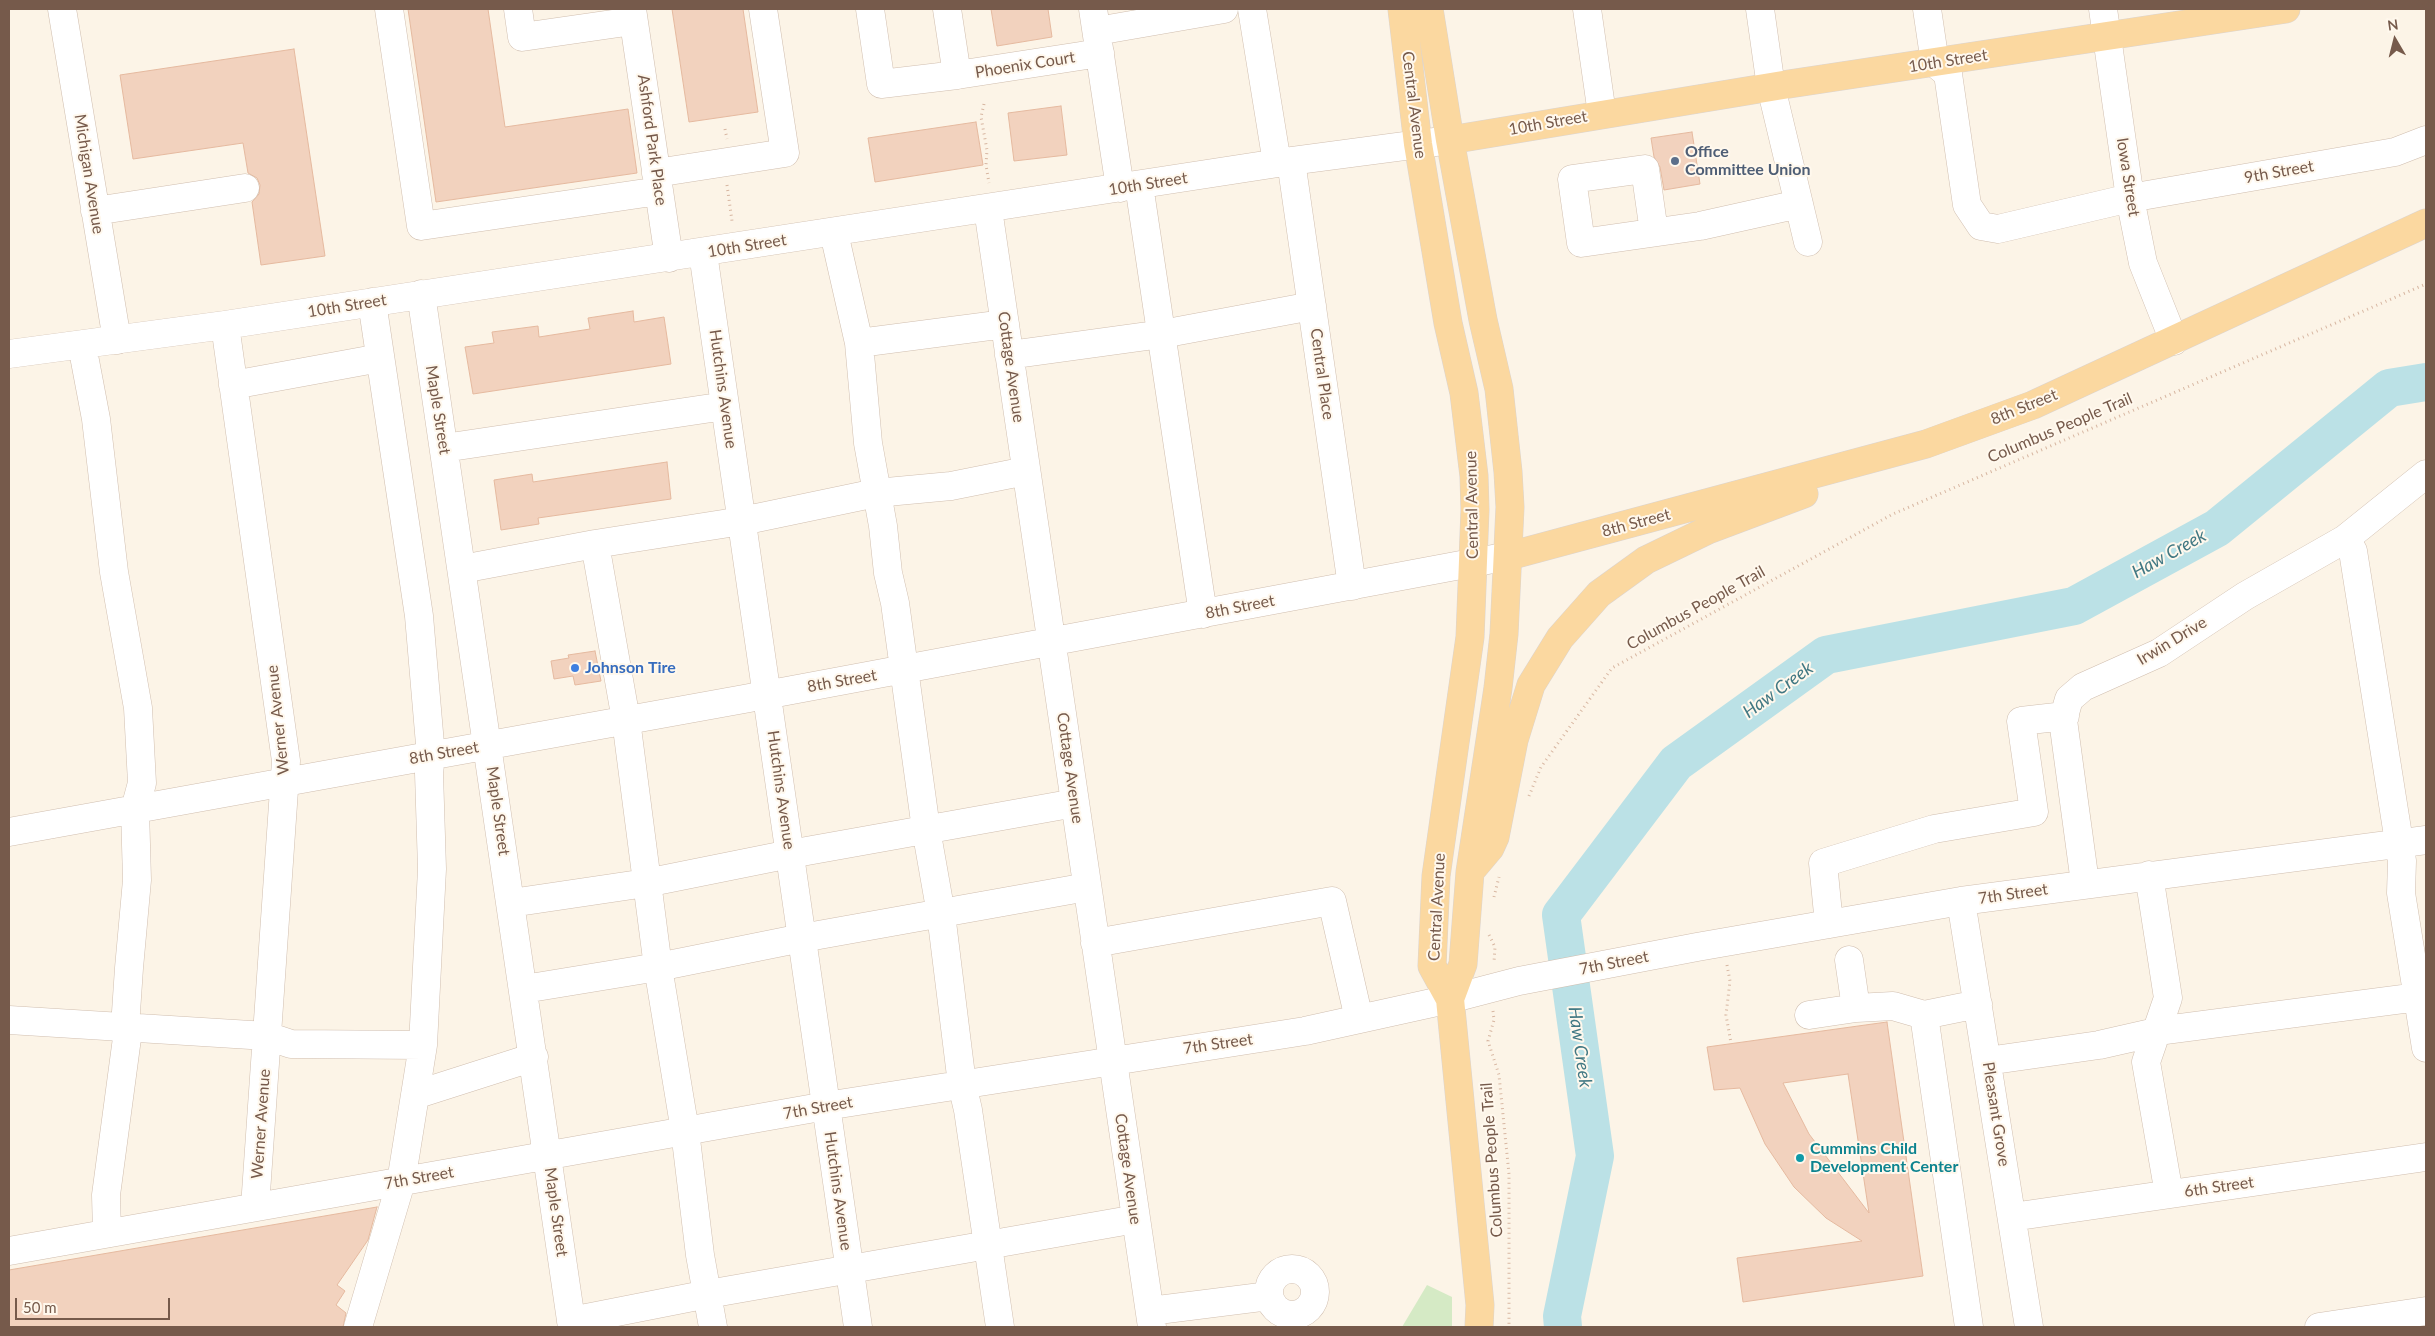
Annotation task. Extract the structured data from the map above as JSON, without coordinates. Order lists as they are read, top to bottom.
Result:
{
  "streets": {
    "main road": ["10th Street", "Central Avenue", "8th Street"],
    "street": [
      "Phoenix Court",
      "Ashford Park Place",
      "9th Street",
      "Michigan Avenue",
      "Iowa Street",
      "Cottage Avenue",
      "Central Place",
      "Hutchins Avenue",
      "Maple Street",
      "Irwin Drive",
      "Werner Avenue",
      "7th Street",
      "Pleasant Grove",
      "6th Street"
    ],
    "path": ["Columbus People Trail"]
  },
  "crossings": [
    ["10th Street", "Central Avenue"],
    ["10th Street", "Ashford Park Place"],
    ["10th Street", "9th Street"],
    ["10th Street", "Michigan Avenue"],
    ["10th Street", "Iowa Street"],
    ["10th Street", "Cottage Avenue"],
    ["10th Street", "Central Place"],
    ["10th Street", "Hutchins Avenue"],
    ["10th Street", "Maple Street"],
    ["10th Street", "Werner Avenue"],
    ["Central Avenue", "8th Street"],
    ["Central Avenue", "7th Street"],
    ["9th Street", "Iowa Street"],
    ["Iowa Street", "8th Street"],
    ["Cottage Avenue", "8th Street"],
    ["Cottage Avenue", "7th Street"],
    ["Central Place", "8th Street"],
    ["Hutchins Avenue", "8th Street"],
    ["Hutchins Avenue", "7th Street"],
    ["8th Street", "Maple Street"],
    ["8th Street", "Werner Avenue"],
    ["Maple Street", "7th Street"],
    ["Columbus People Trail", "7th Street"],
    ["Irwin Drive", "7th Street"],
    ["Werner Avenue", "7th Street"],
    ["7th Street", "Pleasant Grove"],
    ["Pleasant Grove", "6th Street"]
  ],
  "water": ["Haw Creek"],
  "places": ["Office Committee Union", "Johnson Tire", "Cummins Child Development Center"],
  "scale_bar": "50 m",
  "north": "top"
}
